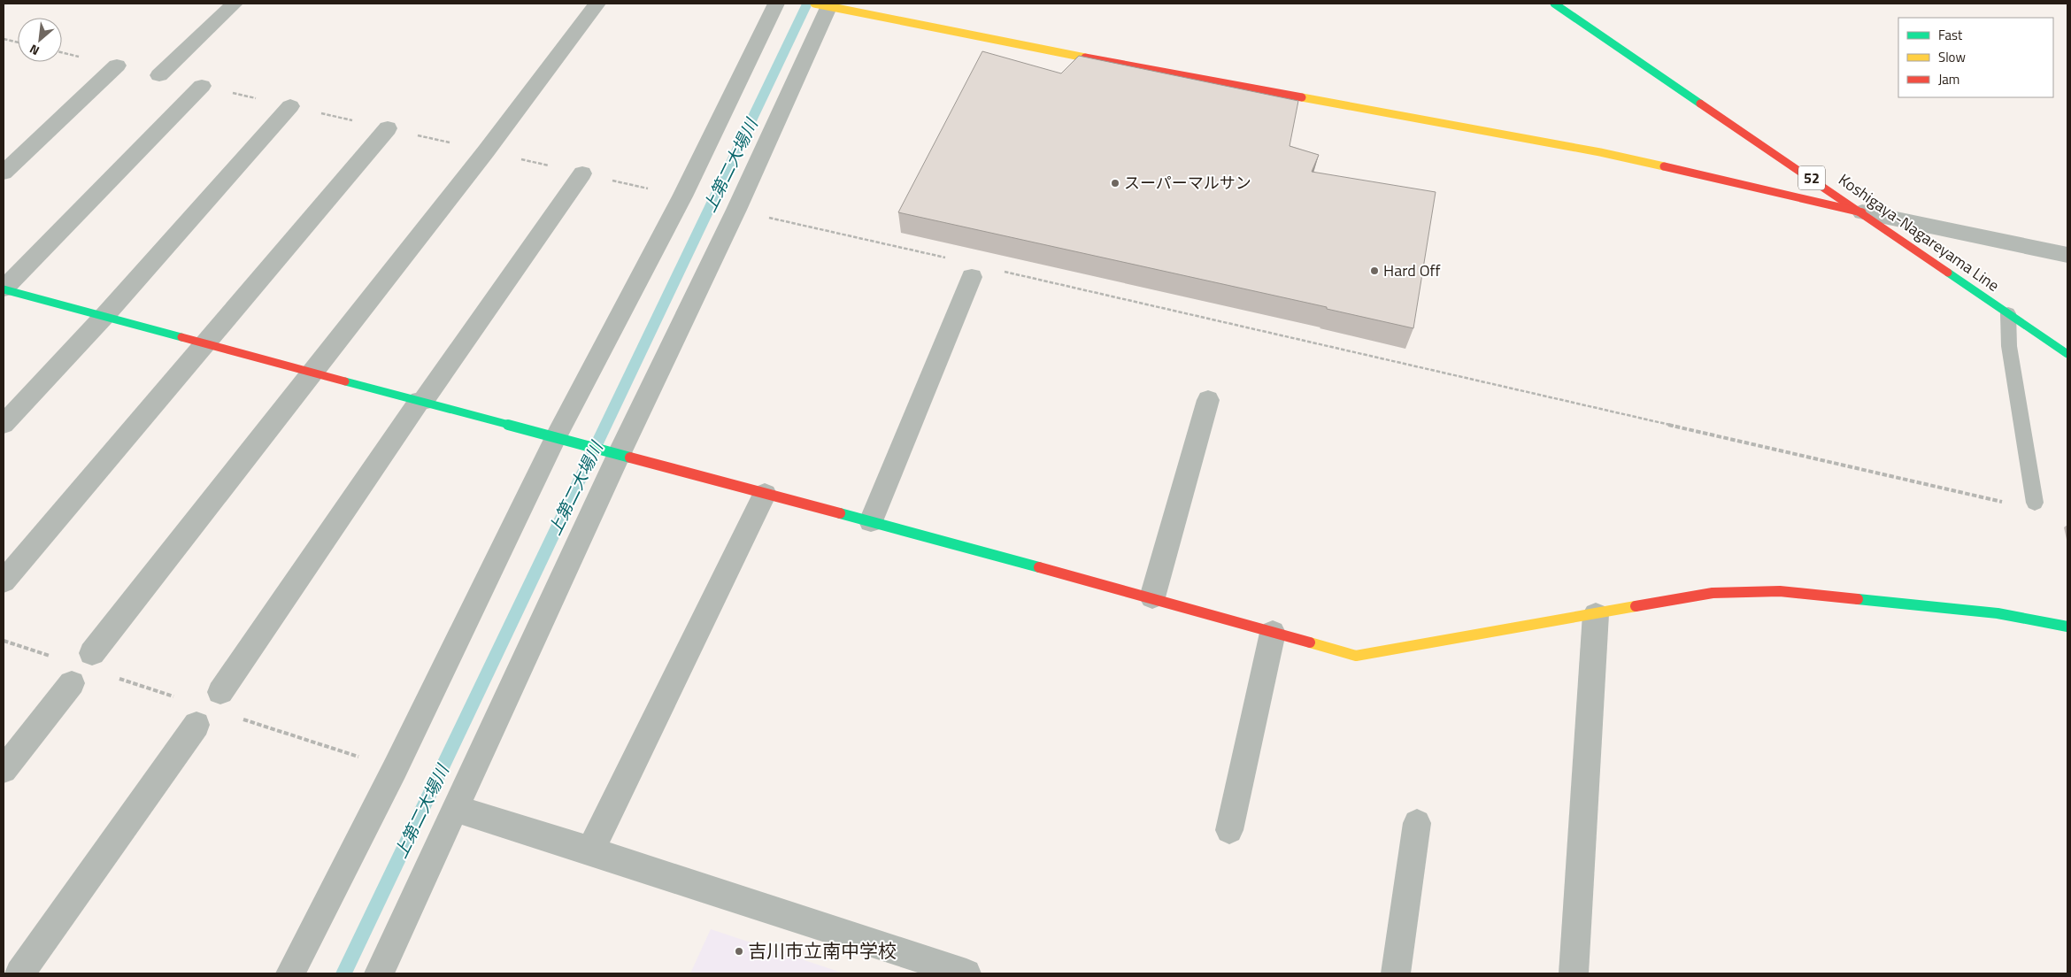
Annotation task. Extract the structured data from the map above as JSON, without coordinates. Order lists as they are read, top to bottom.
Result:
{
  "streets": {
    "street": ["52", "Koshigaya-Nagareyama Line"]
  },
  "water": ["上第二大場川"],
  "places": ["スーパーマルサン", "Hard Off", "吉川市立南中学校"],
  "legend": ["Fast", "Slow", "Jam"],
  "north": "bottom left"
}
